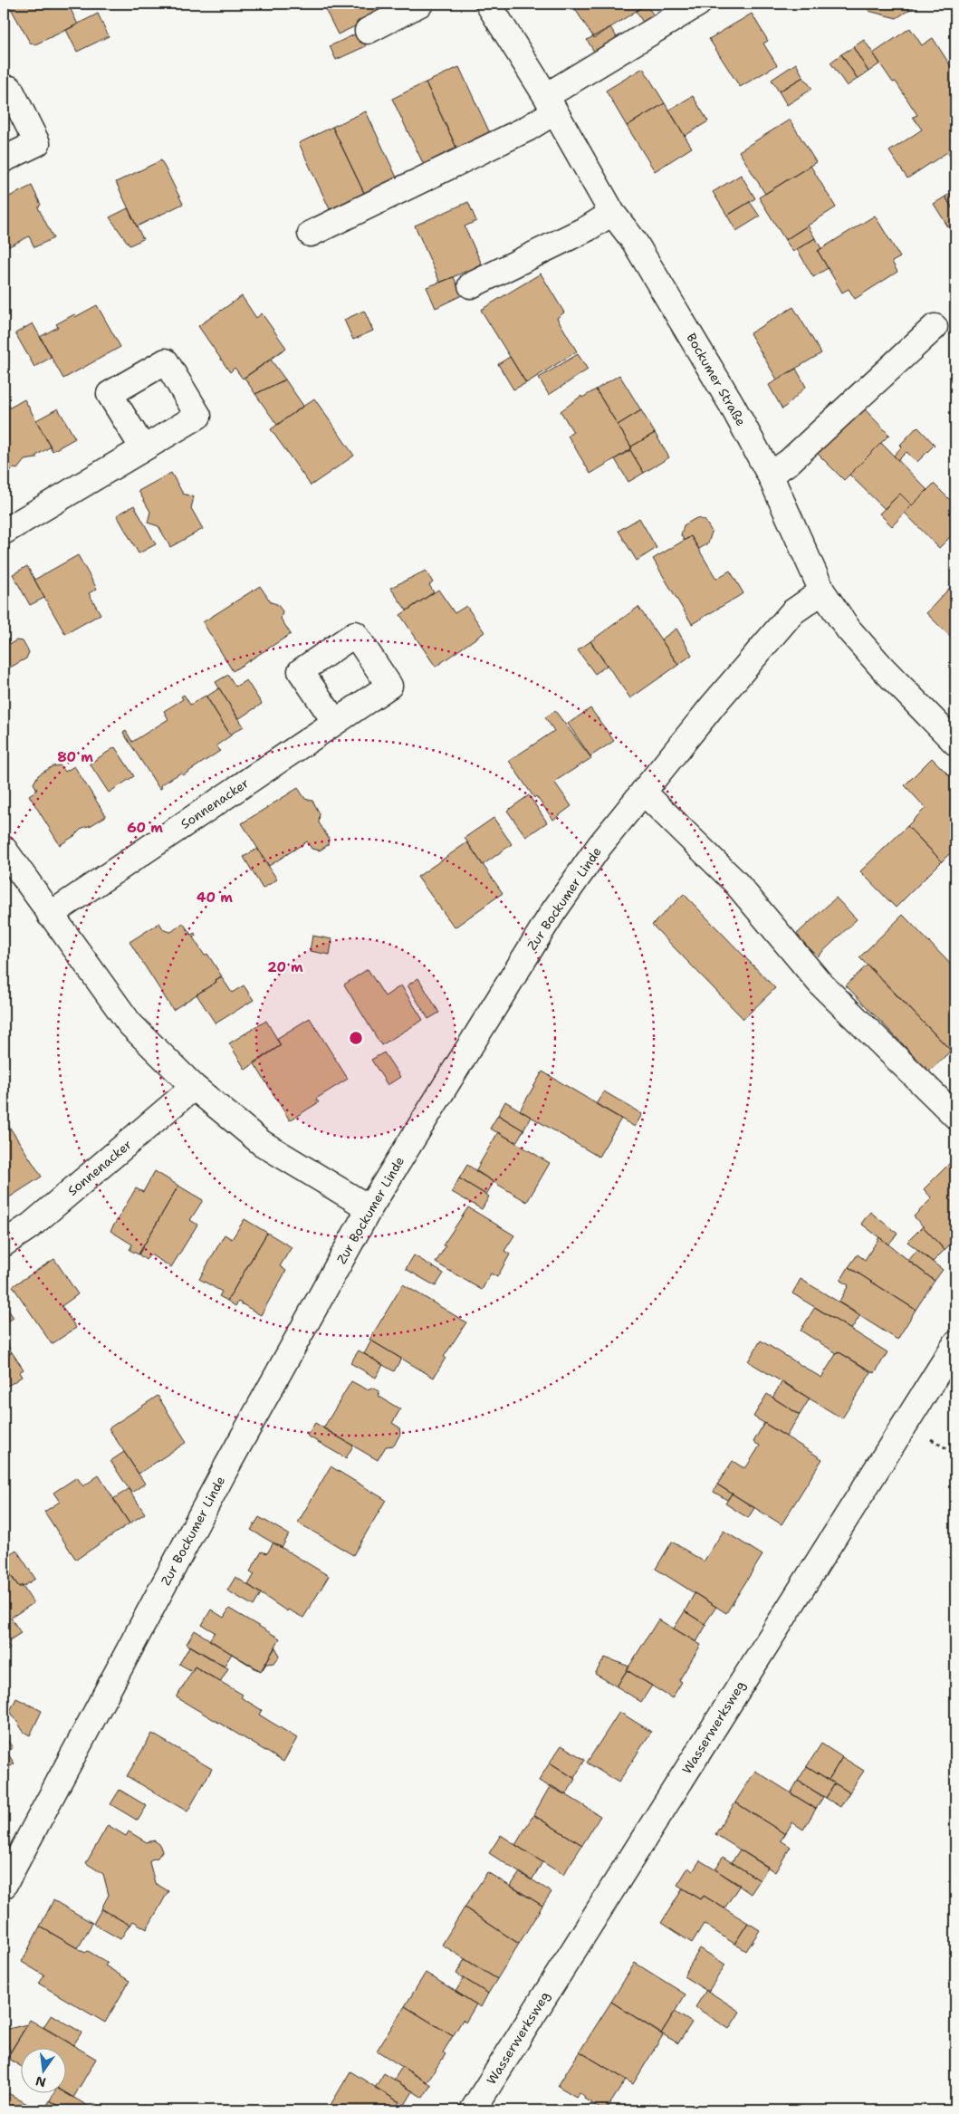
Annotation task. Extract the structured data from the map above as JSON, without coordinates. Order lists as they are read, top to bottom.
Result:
{
  "streets": {
    "street": [
      "Bockumer Straße",
      "Sonnenacker",
      "Zur Bockumer Linde",
      "Wasserwerksweg"
    ]
  },
  "crossings": [
    ["Bockumer Straße", "Zur Bockumer Linde"]
  ],
  "north": "bottom",
  "rings": [
    "80 m",
    "60 m",
    "40 m",
    "20 m"
  ]
}
